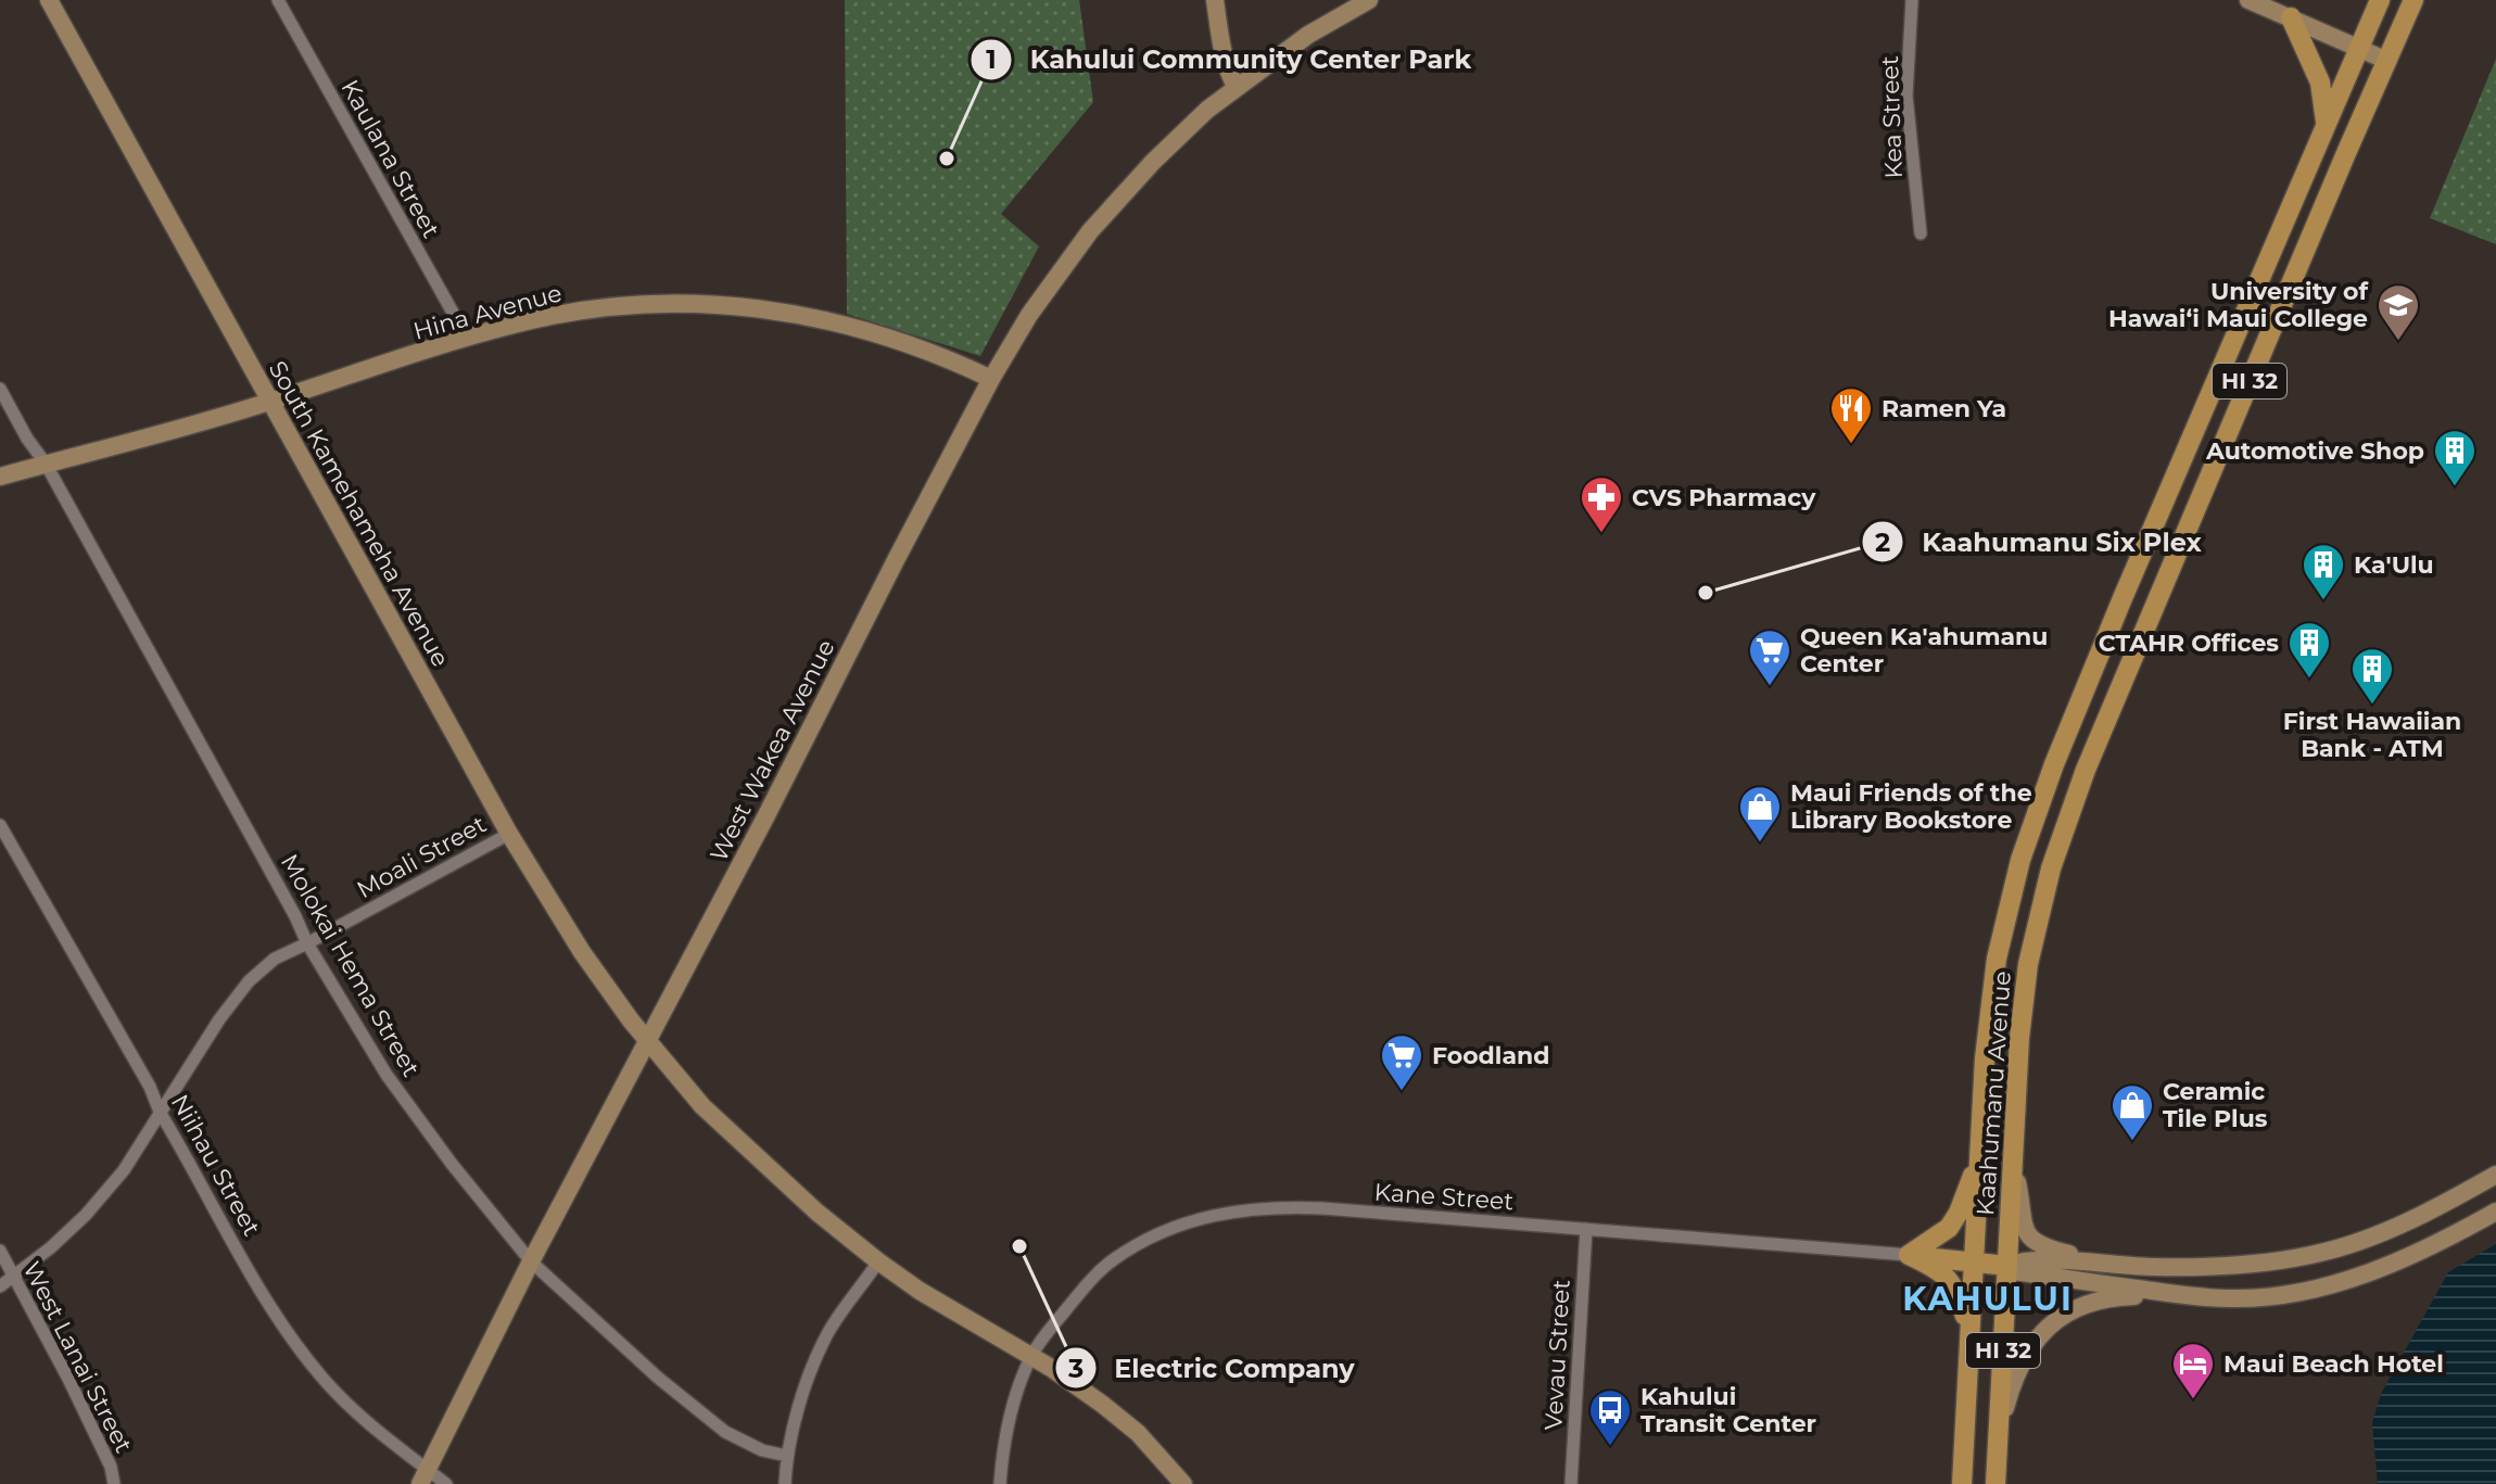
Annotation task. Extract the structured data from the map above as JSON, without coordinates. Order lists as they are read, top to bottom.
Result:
{
  "streets": {
    "main road": ["HI 32", "Kaahumanu Avenue"],
    "street": [
      "Kea Street",
      "Kaulana Street",
      "Hina Avenue",
      "South Kamehameha Avenue",
      "West Wakea Avenue",
      "Moali Street",
      "Molokai Hema Street",
      "Niihau Street",
      "Kane Street",
      "Vevau Street",
      "West Lanai Street"
    ]
  },
  "crossings": [
    ["Kaulana Street", "Hina Avenue"],
    ["Hina Avenue", "South Kamehameha Avenue"],
    ["Hina Avenue", "West Wakea Avenue"],
    ["Hina Avenue", "Molokai Hema Street"],
    ["South Kamehameha Avenue", "West Wakea Avenue"],
    ["South Kamehameha Avenue", "Moali Street"],
    ["South Kamehameha Avenue", "Kane Street"],
    ["West Wakea Avenue", "Molokai Hema Street"],
    ["West Wakea Avenue", "Niihau Street"],
    ["Moali Street", "Molokai Hema Street"],
    ["Moali Street", "Niihau Street"],
    ["Moali Street", "West Lanai Street"],
    ["Kane Street", "Vevau Street"]
  ],
  "districts": ["KAHULUI"],
  "places": {
    "other": ["Kahului Community Center Park", "Kaahumanu Six Plex", "Electric Company"],
    "school or university": ["University of Hawai‘i Maui College"],
    "restaurant": ["Ramen Ya"],
    "building": [
      "Automotive Shop",
      "Ka'Ulu",
      "CTAHR Offices",
      "First Hawaiian Bank - ATM"
    ],
    "pharmacy": ["CVS Pharmacy"],
    "supermarket": ["Queen Ka'ahumanu Center", "Foodland"],
    "shop": ["Maui Friends of the Library Bookstore", "Ceramic Tile Plus"],
    "hotel": ["Maui Beach Hotel"],
    "bus stop": ["Kahului Transit Center"]
  }
}
